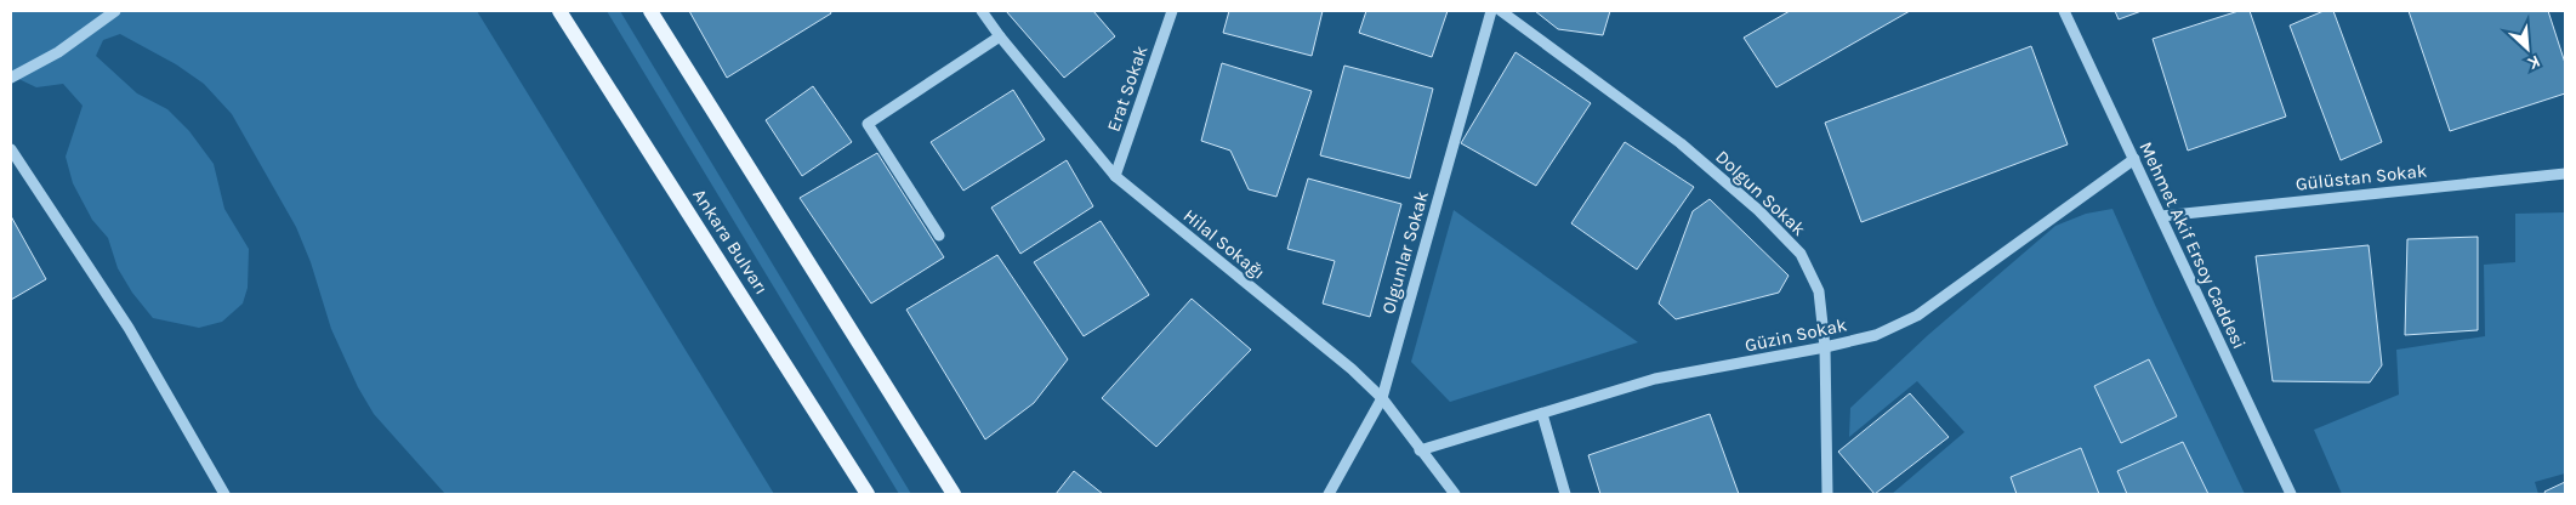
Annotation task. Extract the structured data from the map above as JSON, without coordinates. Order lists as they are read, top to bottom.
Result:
{
  "streets": {
    "main road": ["Ankara Bulvarı"],
    "street": [
      "Erat Sokak",
      "Gülüstan Sokak",
      "Dolgun Sokak",
      "Hilal Sokağı",
      "Mehmet Akif Ersoy Caddesi",
      "Olgunlar Sokak",
      "Güzin Sokak"
    ]
  },
  "crossings": [
    ["Erat Sokak", "Hilal Sokağı"],
    ["Gülüstan Sokak", "Mehmet Akif Ersoy Caddesi"],
    ["Dolgun Sokak", "Güzin Sokak"],
    ["Hilal Sokağı", "Olgunlar Sokak"],
    ["Hilal Sokağı", "Güzin Sokak"],
    ["Mehmet Akif Ersoy Caddesi", "Güzin Sokak"]
  ],
  "north": "bottom right"
}
